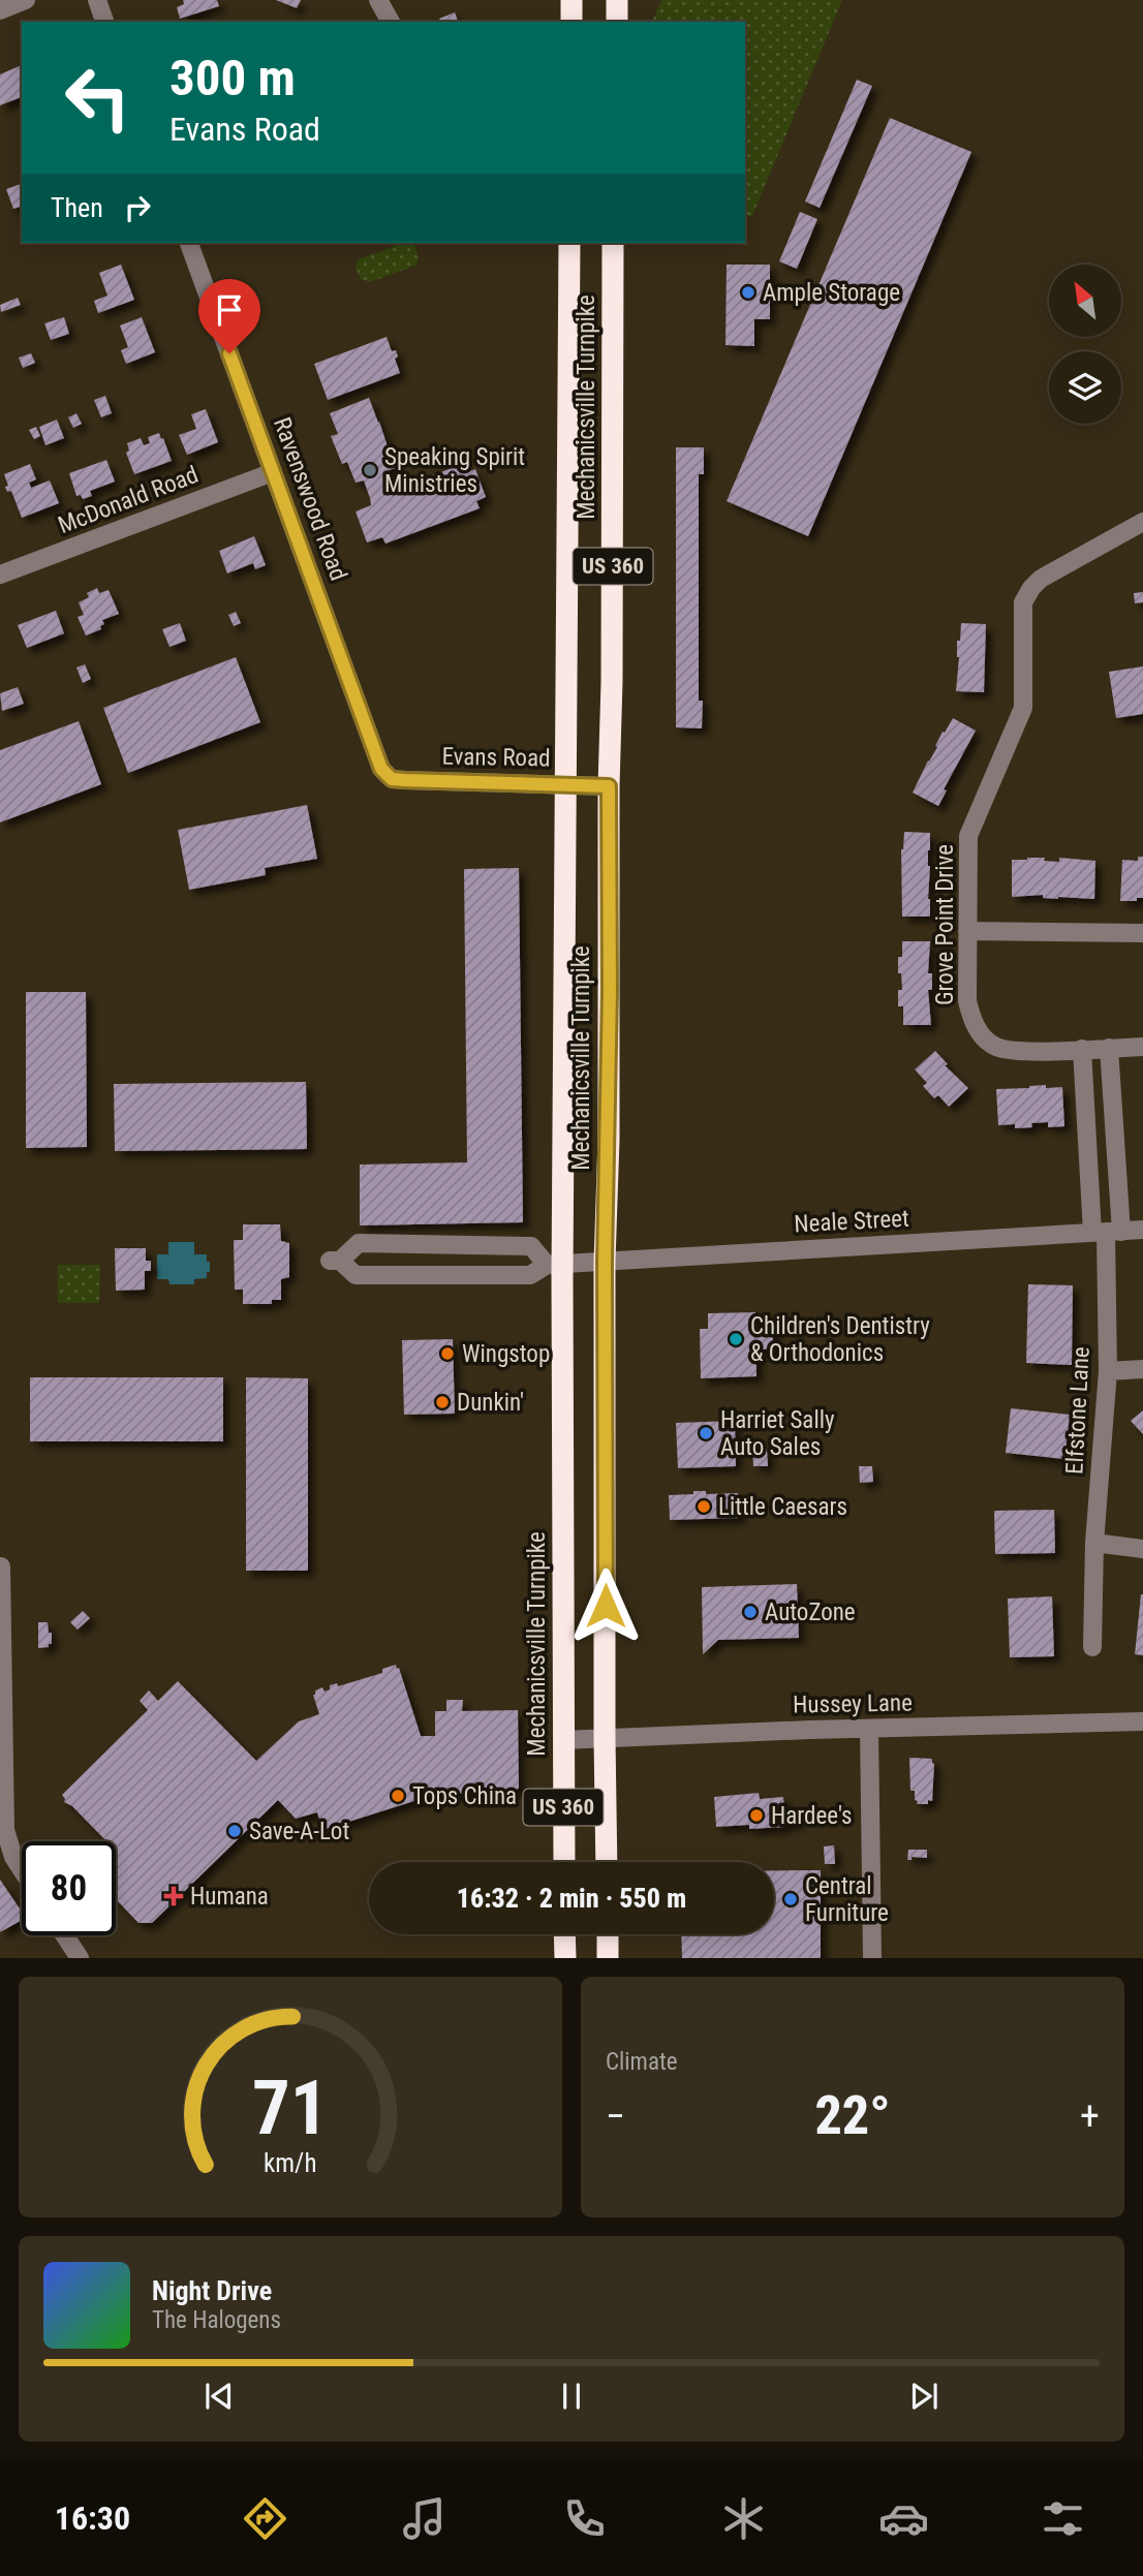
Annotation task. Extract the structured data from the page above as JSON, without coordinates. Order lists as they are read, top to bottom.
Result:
{
  "streets": {
    "highway": ["Mechanicsville Turnpike", "US 360"],
    "street": [
      "Ravenswood Road",
      "McDonald Road",
      "Evans Road",
      "Grove Point Drive",
      "Neale Street",
      "Elfstone Lane",
      "Hussey Lane"
    ]
  },
  "crossings": [
    ["Mechanicsville Turnpike", "Evans Road"],
    ["Mechanicsville Turnpike", "Neale Street"],
    ["Mechanicsville Turnpike", "Hussey Lane"],
    ["Ravenswood Road", "McDonald Road"],
    ["Ravenswood Road", "Evans Road"],
    ["Neale Street", "Elfstone Lane"]
  ],
  "places": {
    "other": [
      "Ample Storage",
      "Speaking Spirit Ministries",
      "Children's Dentistry & Orthodonics",
      "Wingstop",
      "Dunkin'",
      "Harriet Sally Auto Sales",
      "Little Caesars",
      "AutoZone",
      "Tops China",
      "Hardee's",
      "Save-A-Lot",
      "Central Furniture"
    ],
    "health": ["Humana"]
  },
  "north": "top left",
  "page": {
    "turn": ["300 m", "Evans Road"],
    "then": "Then",
    "limit": "80",
    "trip": "16:32 · 2 min · 550 m",
    "tile": "Climate",
    "heat": ["−", "22°", "+"],
    "song": ["Night Drive", "The Halogens"],
    "tabs": "16:30",
    "gauge": ["71", "km/h"]
  }
}
